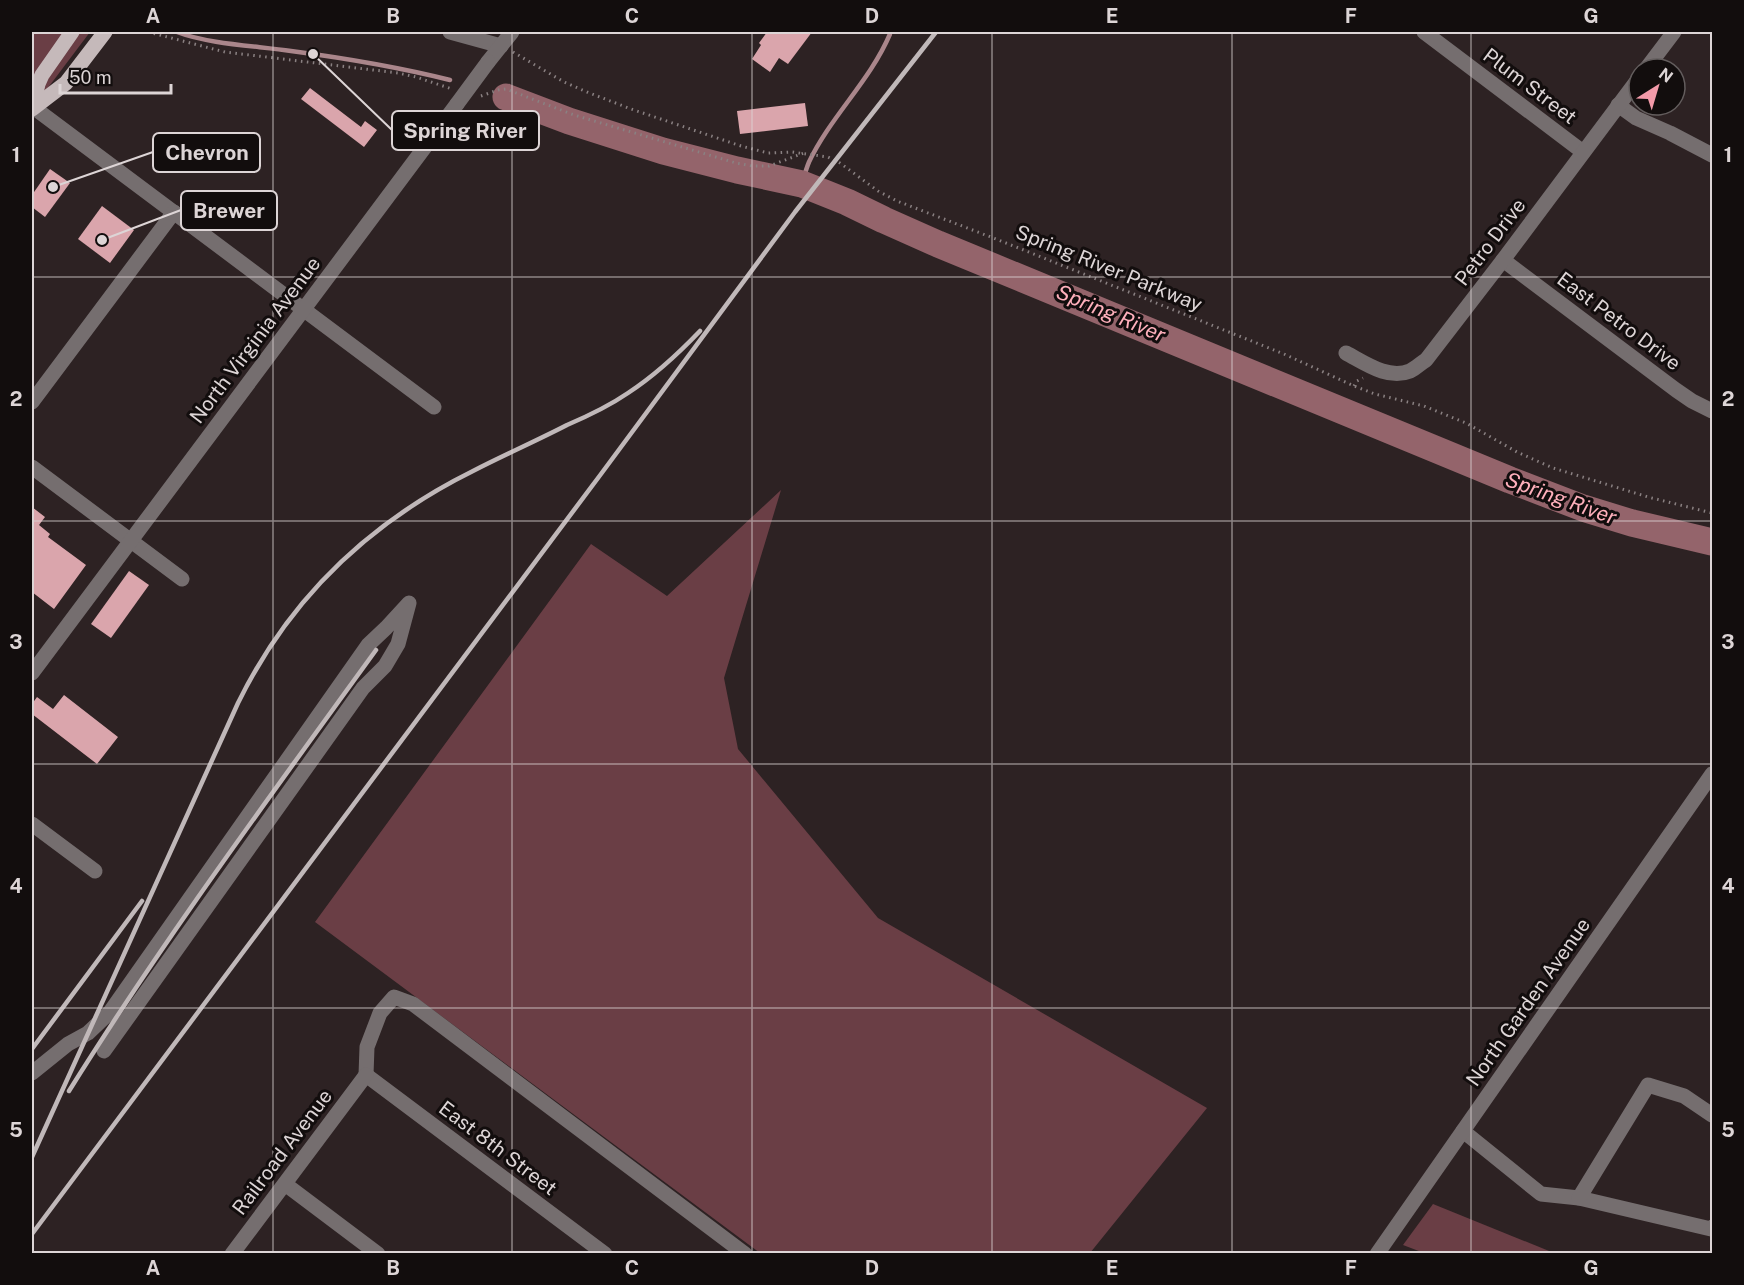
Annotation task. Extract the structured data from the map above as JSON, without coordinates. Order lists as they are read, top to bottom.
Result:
{
  "streets": {
    "street": [
      "Plum Street",
      "Petro Drive",
      "East Petro Drive",
      "North Virginia Avenue",
      "North Garden Avenue",
      "East 8th Street",
      "Railroad Avenue"
    ],
    "path": ["Spring River Parkway"]
  },
  "crossings": [
    ["Plum Street", "Petro Drive"],
    ["Petro Drive", "East Petro Drive"],
    ["Spring River Parkway", "North Virginia Avenue"],
    ["East 8th Street", "Railroad Avenue"]
  ],
  "water": ["Spring River"],
  "places": ["Spring River", "Chevron", "Brewer"],
  "scale_bar": "50 m",
  "north": "top right",
  "grid": {
    "columns": [
      "A",
      "B",
      "C",
      "D",
      "E",
      "F",
      "G"
    ],
    "rows": [
      "1",
      "2",
      "3",
      "4",
      "5"
    ]
  }
}
